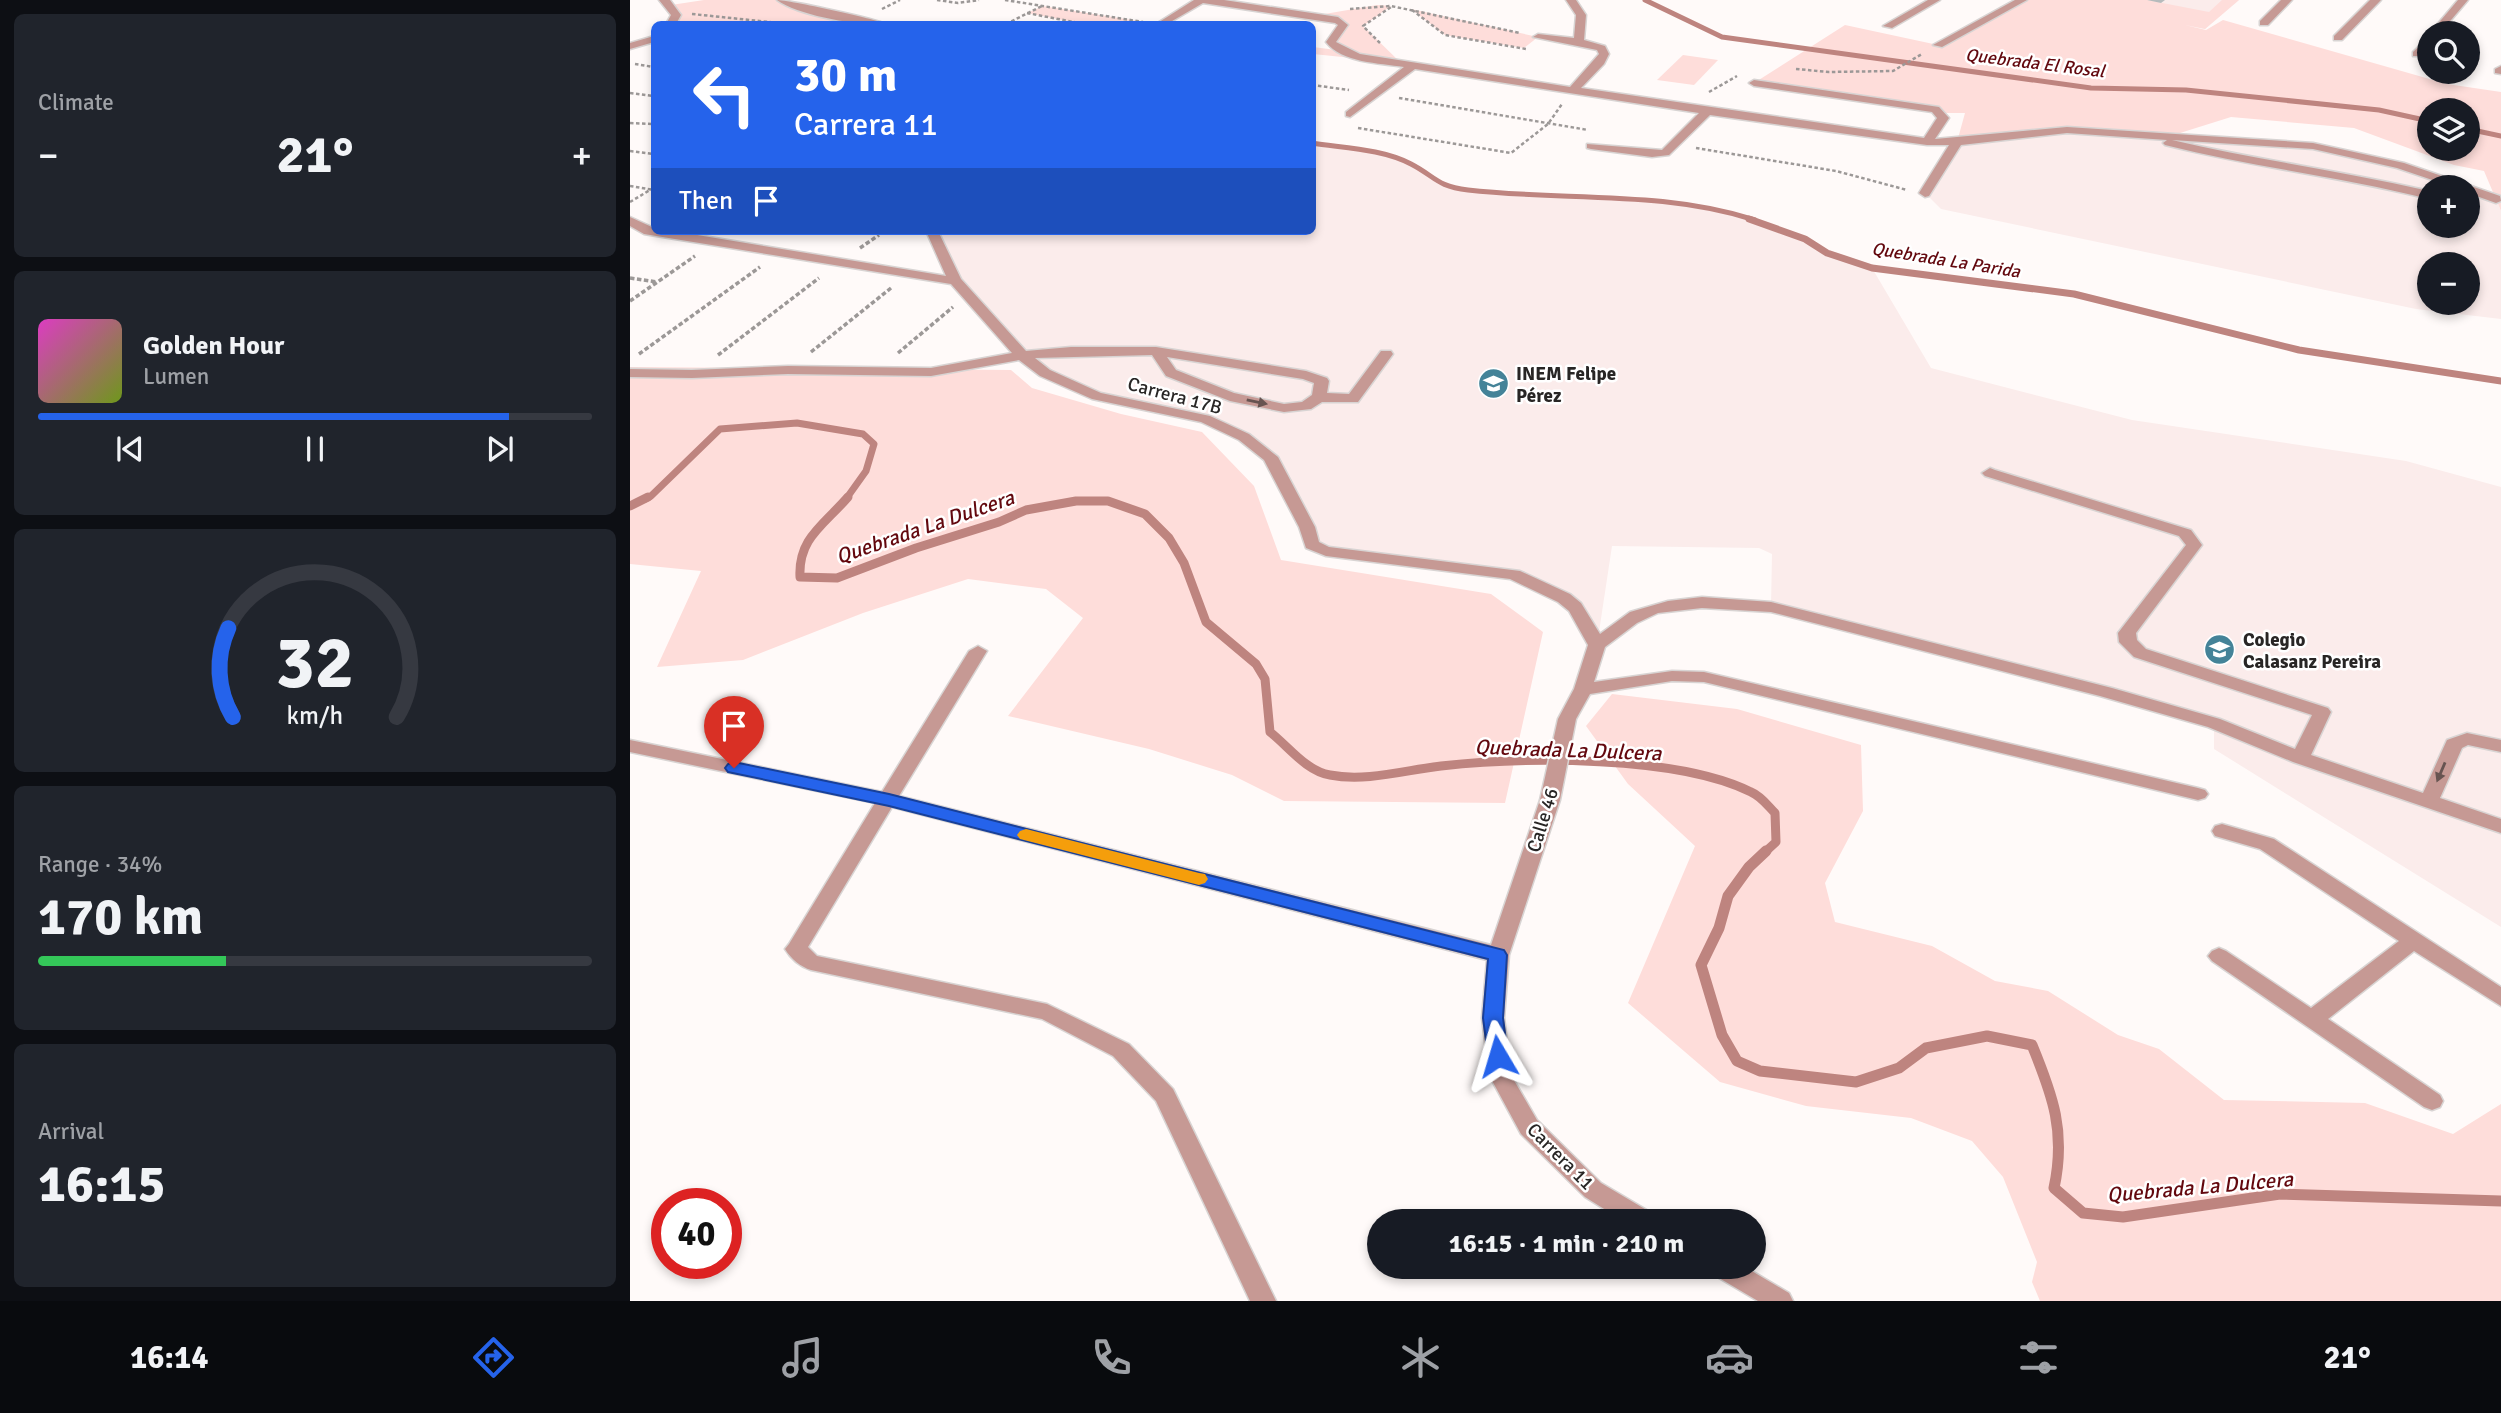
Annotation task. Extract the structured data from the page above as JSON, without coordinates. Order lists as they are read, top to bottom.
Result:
{
  "streets": {
    "street": ["Carrera 17B", "Calle 46", "Carrera 11"]
  },
  "crossings": [
    ["Carrera 17B", "Calle 46"],
    ["Calle 46", "Carrera 11"]
  ],
  "water": ["Quebrada El Rosal", "Quebrada La Parida", "Quebrada La Dulcera"],
  "places": {
    "school or university": ["INEM Felipe Pérez", "Colegio Calasanz Pereira"]
  },
  "page": {
    "tile": [
      "Climate",
      ["Range · 34%", "170 km"],
      ["Arrival", "16:15"]
    ],
    "map_buttons": ["+", "−"],
    "turn": ["30 m", "Carrera 11"],
    "heat": ["−", "21°", "+"],
    "then": "Then",
    "song": ["Golden Hour", "Lumen"],
    "limit": "40",
    "trip": "16:15 · 1 min · 210 m",
    "tabs": ["16:14", "21°"],
    "gauge": ["32", "km/h"]
  }
}
